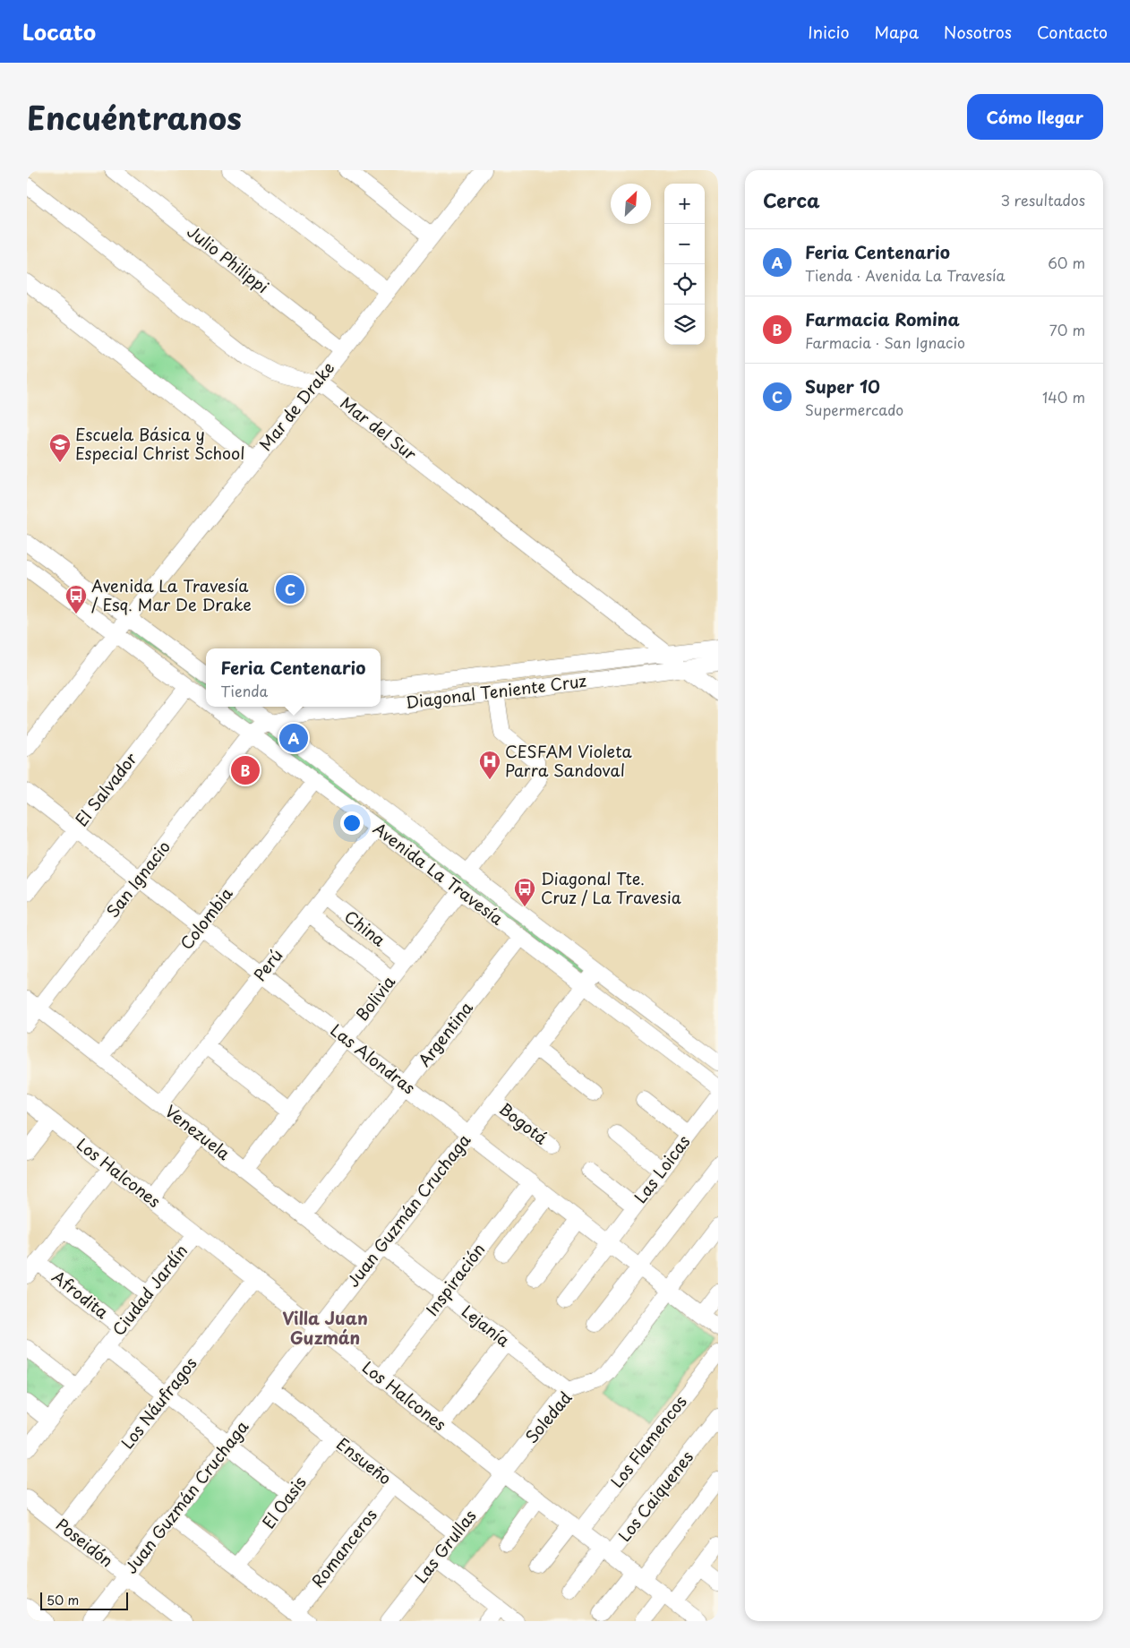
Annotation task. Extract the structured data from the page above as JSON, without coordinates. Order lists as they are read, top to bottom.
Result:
{
  "streets": {
    "street": [
      "Julio Philippi",
      "Mar de Drake",
      "Mar del Sur",
      "Diagonal Teniente Cruz",
      "El Salvador",
      "Avenida La Travesía",
      "San Ignacio",
      "Colombia",
      "China",
      "Perú",
      "Bolivia",
      "Argentina",
      "Las Alondras",
      "Bogotá",
      "Venezuela",
      "Las Loicas",
      "Los Halcones",
      "Juan Guzmán Cruchaga",
      "Inspiración",
      "Ciudad Jardín",
      "Afrodita",
      "Lejanía",
      "Los Náufragos",
      "Soledad",
      "Los Flamencos",
      "Ensueño",
      "Los Caiquenes",
      "El Oasis",
      "Poseidón",
      "Las Grullas",
      "Romanceros"
    ]
  },
  "crossings": [
    ["Julio Philippi", "Mar de Drake"],
    ["Mar de Drake", "Mar del Sur"],
    ["Mar de Drake", "Avenida La Travesía"],
    ["Mar del Sur", "Diagonal Teniente Cruz"],
    ["Diagonal Teniente Cruz", "Avenida La Travesía"],
    ["Diagonal Teniente Cruz", "San Ignacio"],
    ["El Salvador", "Avenida La Travesía"],
    ["El Salvador", "Las Alondras"],
    ["Avenida La Travesía", "San Ignacio"],
    ["Avenida La Travesía", "Colombia"],
    ["Avenida La Travesía", "Perú"],
    ["Avenida La Travesía", "Bolivia"],
    ["Avenida La Travesía", "Argentina"],
    ["Avenida La Travesía", "Juan Guzmán Cruchaga"],
    ["San Ignacio", "Las Alondras"],
    ["San Ignacio", "Venezuela"],
    ["Colombia", "Las Alondras"],
    ["Colombia", "Venezuela"],
    ["China", "Perú"],
    ["China", "Bolivia"],
    ["Perú", "Las Alondras"],
    ["Perú", "Venezuela"],
    ["Bolivia", "Las Alondras"],
    ["Bolivia", "Venezuela"],
    ["Argentina", "Las Alondras"],
    ["Argentina", "Venezuela"],
    ["Las Alondras", "Las Loicas"],
    ["Las Alondras", "Juan Guzmán Cruchaga"],
    ["Las Alondras", "Inspiración"],
    ["Las Alondras", "Soledad"],
    ["Bogotá", "Juan Guzmán Cruchaga"],
    ["Venezuela", "Juan Guzmán Cruchaga"],
    ["Los Halcones", "Juan Guzmán Cruchaga"],
    ["Los Halcones", "Inspiración"],
    ["Los Halcones", "Ciudad Jardín"],
    ["Los Halcones", "Los Náufragos"],
    ["Los Halcones", "Soledad"],
    ["Los Halcones", "Los Flamencos"],
    ["Los Halcones", "Los Caiquenes"],
    ["Los Halcones", "Las Grullas"],
    ["Juan Guzmán Cruchaga", "Lejanía"],
    ["Juan Guzmán Cruchaga", "Ensueño"],
    ["Juan Guzmán Cruchaga", "Poseidón"],
    ["Inspiración", "Lejanía"],
    ["Ciudad Jardín", "Afrodita"],
    ["Lejanía", "Soledad"],
    ["Los Náufragos", "Poseidón"],
    ["Soledad", "Las Grullas"],
    ["Ensueño", "El Oasis"],
    ["Ensueño", "Las Grullas"],
    ["Ensueño", "Romanceros"]
  ],
  "districts": ["Villa Juan Guzmán"],
  "places": {
    "school or university": ["Escuela Básica y Especial Christ School"],
    "bus stop": ["Avenida La Travesía / Esq. Mar De Drake", "Diagonal Tte. Cruz / La Travesia"],
    "hospital": ["CESFAM Violeta Parra Sandoval"]
  },
  "scale_bar": "50 m",
  "north": "top right",
  "page": {
    "header": "Locato",
    "nav": [
      "Inicio",
      "Mapa",
      "Nosotros",
      "Contacto"
    ],
    "title": "Encuéntranos",
    "buttons": "Cómo llegar",
    "heading": ["Cerca", "3 resultados"],
    "map_buttons": ["+", "−"],
    "list": [
      {
        "mark": "A",
        "name": "Feria Centenario",
        "note": "Tienda · Avenida La Travesía",
        "value": "60 m"
      },
      {
        "mark": "B",
        "name": "Farmacia Romina",
        "note": "Farmacia · San Ignacio",
        "value": "70 m"
      },
      {
        "mark": "C",
        "name": "Super 10",
        "note": "Supermercado",
        "value": "140 m"
      }
    ],
    "pins": ["C", "A", "B"],
    "popup": ["Feria Centenario", "Tienda"],
    "scale": "50 m"
  }
}
